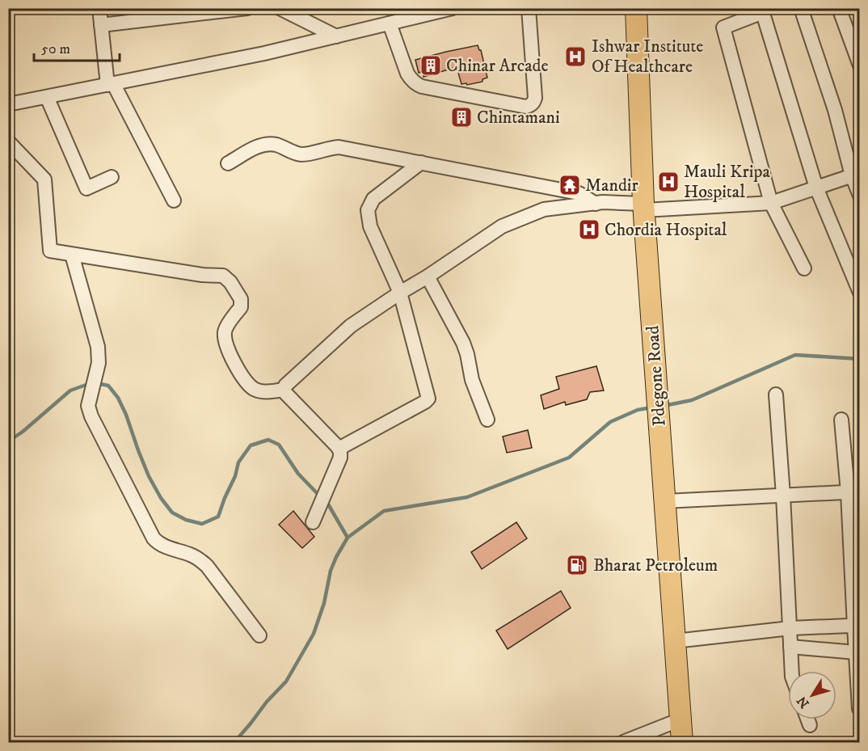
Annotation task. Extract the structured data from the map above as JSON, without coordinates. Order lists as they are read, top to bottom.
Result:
{
  "streets": {
    "highway": ["Pdegone Road"]
  },
  "places": {
    "hospital": ["Ishwar Institute Of Healthcare", "Mauli Kripa Hospital", "Chordia Hospital"],
    "building": ["Chinar Arcade", "Chintamani"],
    "temple": ["Mandir"],
    "fuel station": ["Bharat Petroleum"]
  },
  "scale_bar": "50 m",
  "north": "bottom left"
}
